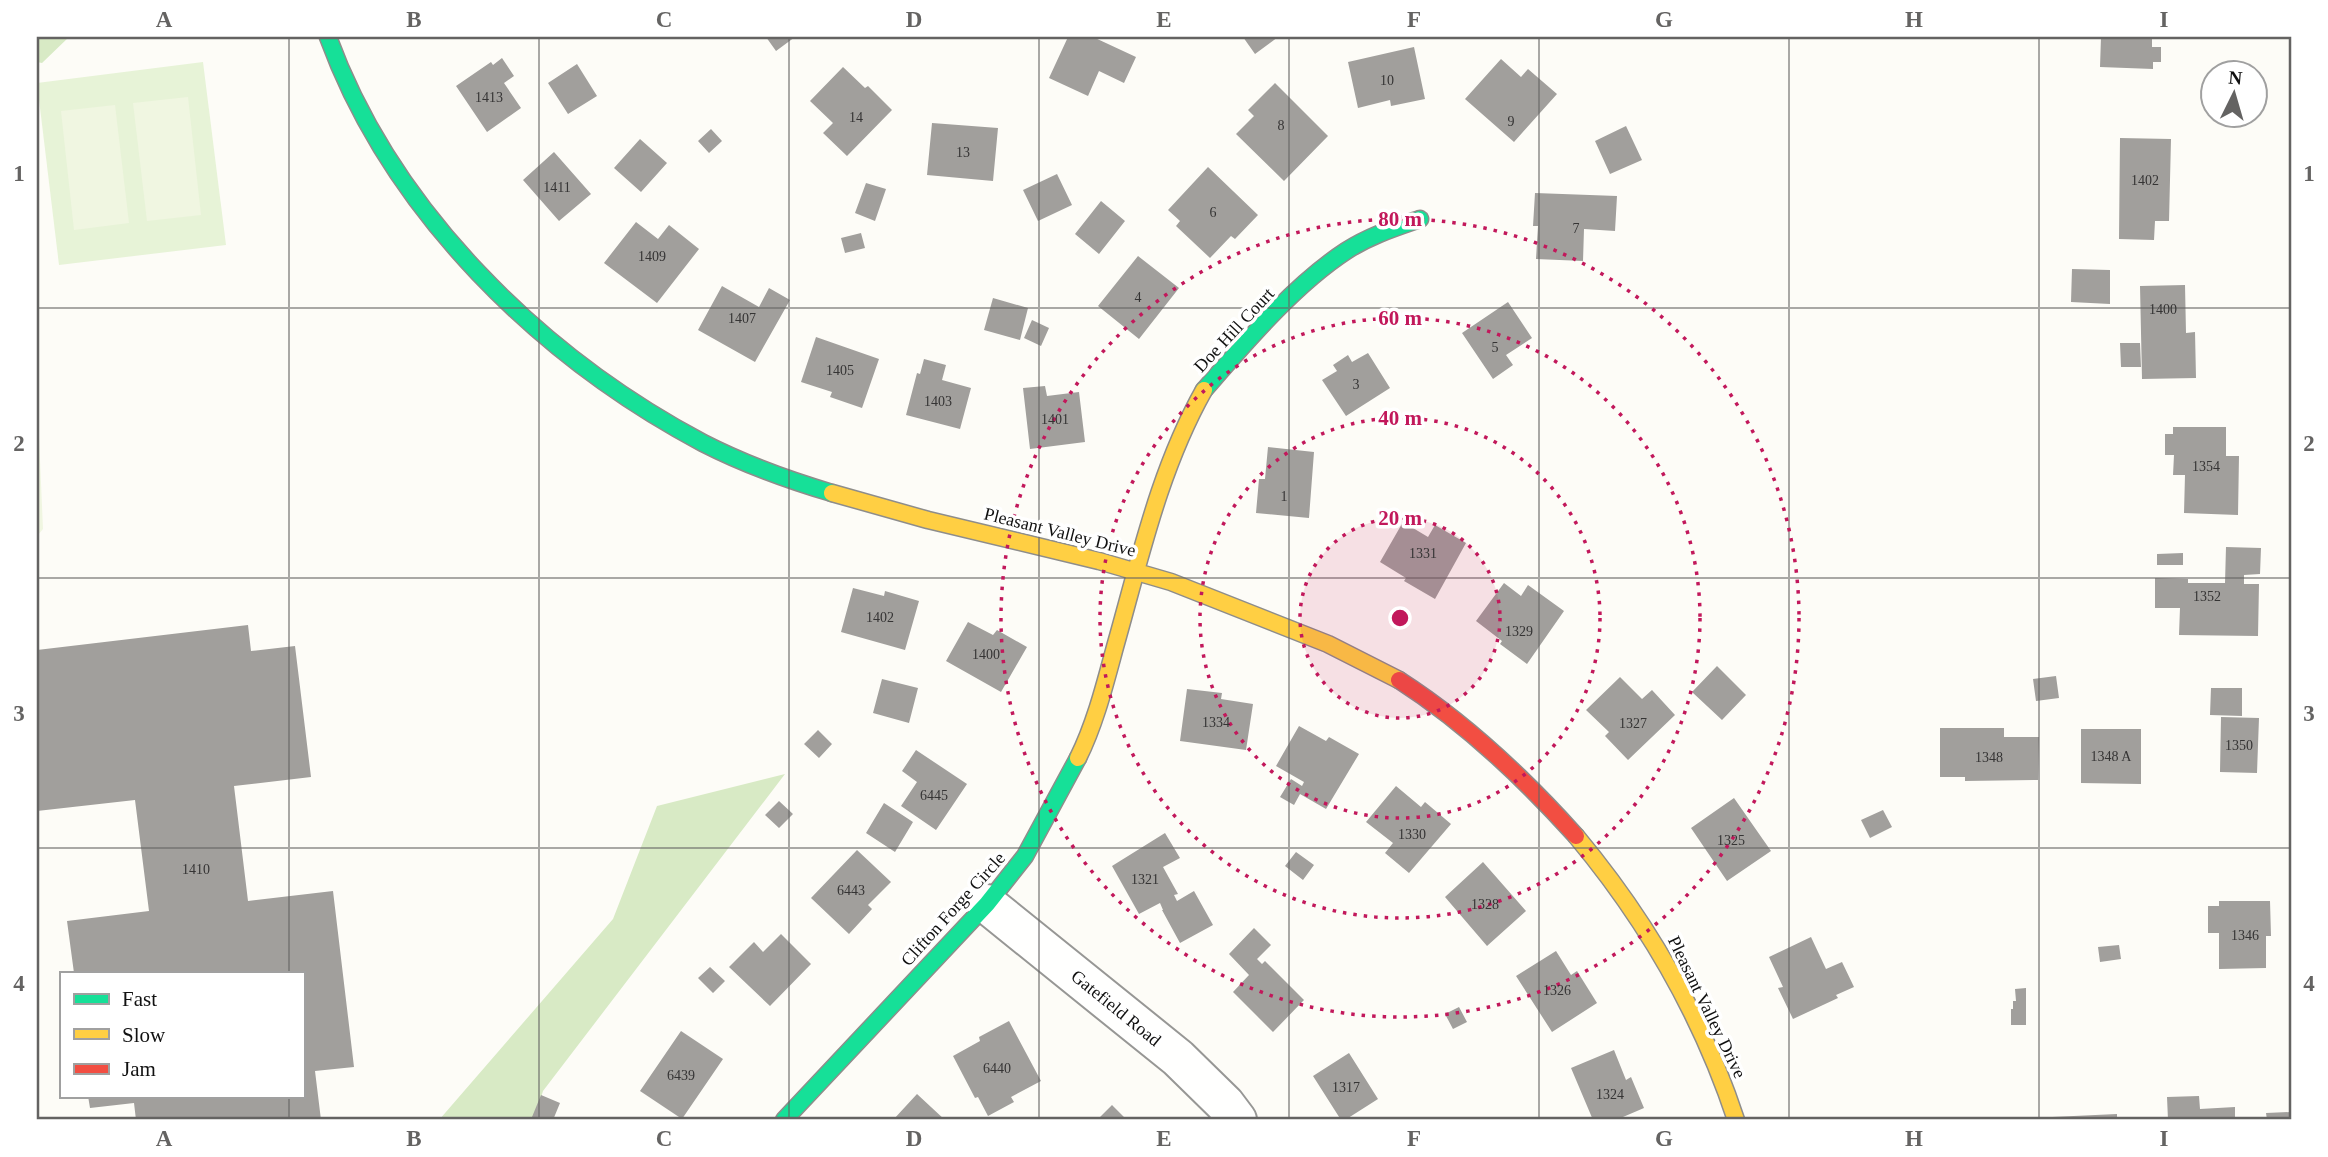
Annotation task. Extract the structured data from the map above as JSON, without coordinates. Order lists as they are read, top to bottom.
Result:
{
  "streets": {
    "street": [
      "Doe Hill Court",
      "Pleasant Valley Drive",
      "Clifton Forge Circle",
      "Gatefield Road"
    ]
  },
  "crossings": [
    ["Doe Hill Court", "Pleasant Valley Drive"],
    ["Doe Hill Court", "Clifton Forge Circle"],
    ["Pleasant Valley Drive", "Clifton Forge Circle"],
    ["Clifton Forge Circle", "Gatefield Road"]
  ],
  "house_numbers": [
    "10",
    "1413",
    "14",
    "9",
    "8",
    "13",
    "1402",
    "1411",
    "6",
    "7",
    "1409",
    "4",
    "1400",
    "1407",
    "5",
    "1405",
    "3",
    "1403",
    "1401",
    "1354",
    "1",
    "1331",
    "1352",
    "1402",
    "1329",
    "1400",
    "1334",
    "1327",
    "1350",
    "1348 A",
    "1348",
    "6445",
    "1330",
    "1325",
    "1410",
    "1321",
    "6443",
    "1328",
    "1346",
    "1326",
    "6440",
    "6439",
    "1317",
    "1324"
  ],
  "legend": ["Fast", "Slow", "Jam"],
  "north": "top",
  "grid": {
    "columns": [
      "A",
      "B",
      "C",
      "D",
      "E",
      "F",
      "G",
      "H",
      "I"
    ],
    "rows": [
      "1",
      "2",
      "3",
      "4"
    ]
  },
  "rings": [
    "80 m",
    "60 m",
    "40 m",
    "20 m"
  ]
}
